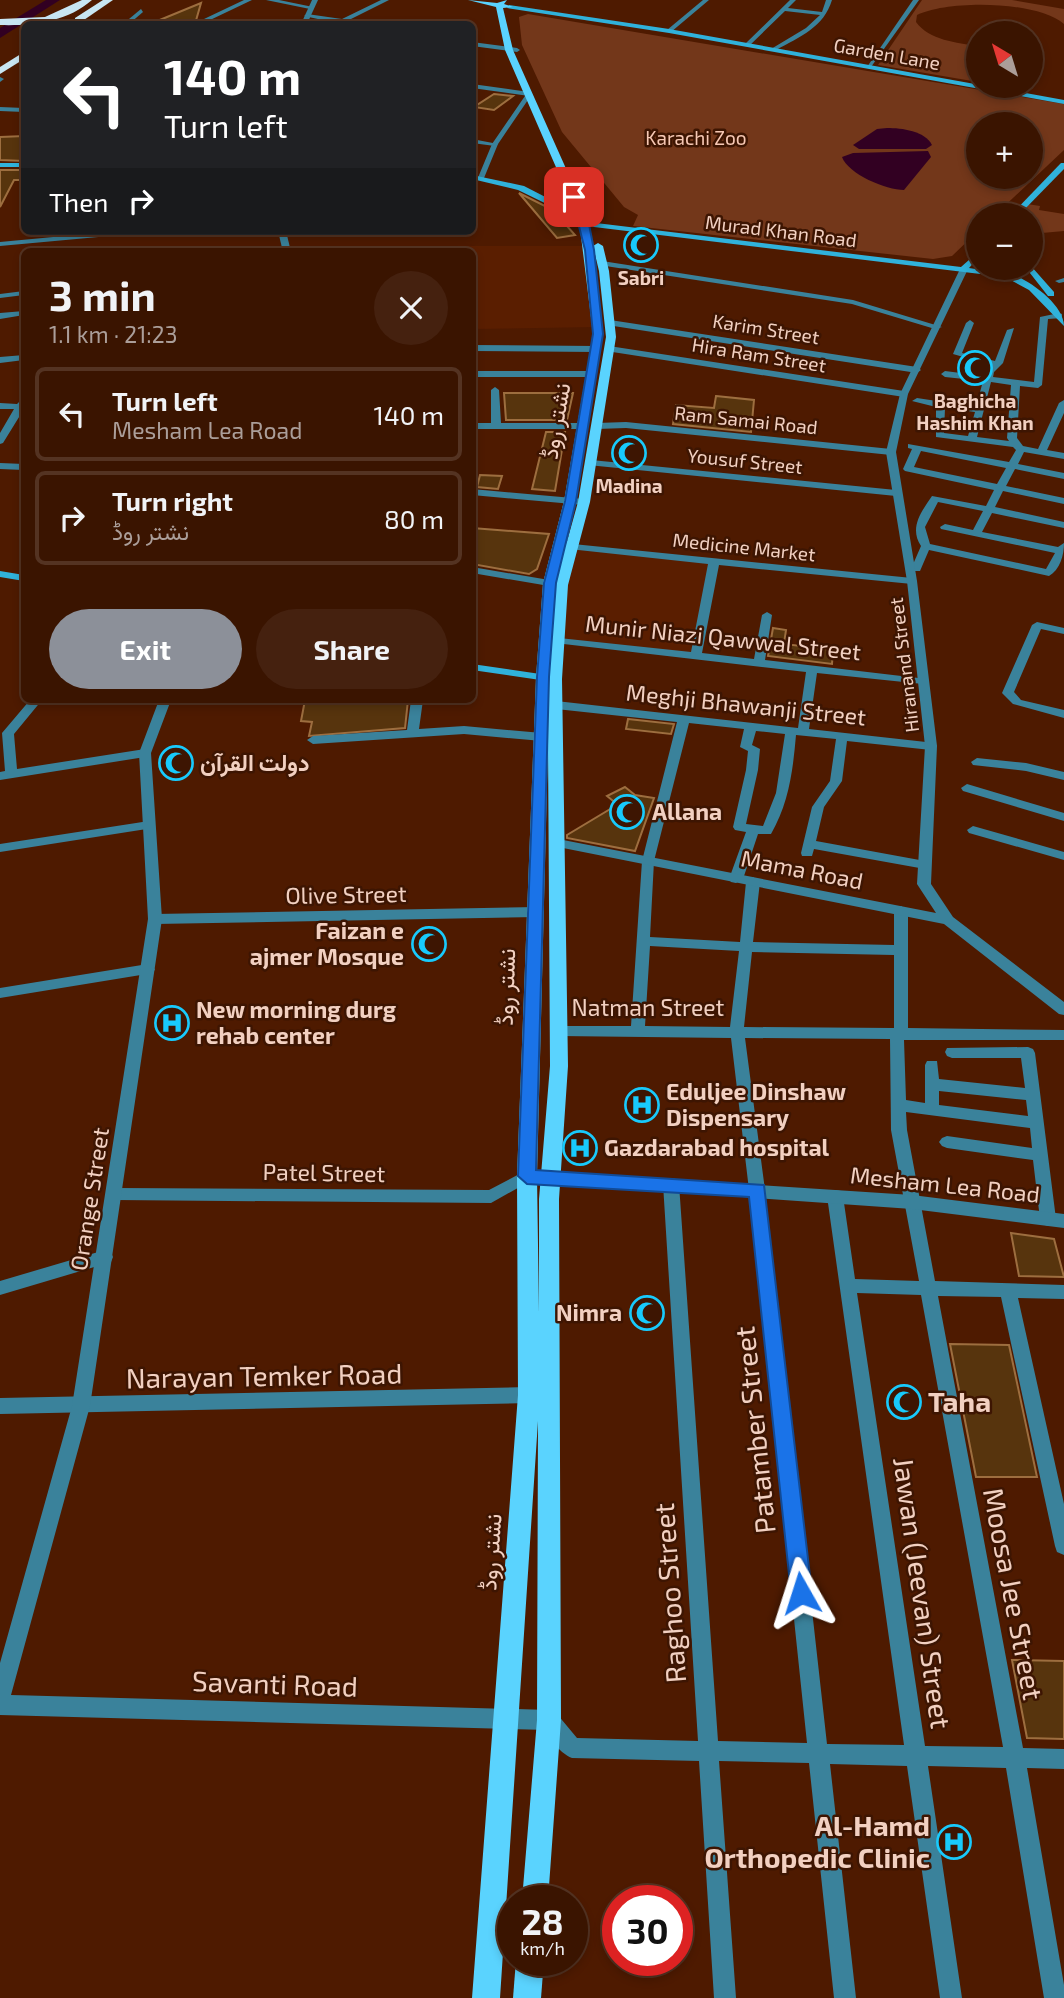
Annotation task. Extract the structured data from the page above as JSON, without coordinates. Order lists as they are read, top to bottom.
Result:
{
  "streets": {
    "main road": ["Garden Lane", "Murad Khan Road", "نشتر روڈ"],
    "street": [
      "Karim Street",
      "Hira Ram Street",
      "Ram Samai Road",
      "Yousuf Street",
      "Medicine Market",
      "Munir Niazi Qawwal Street",
      "Hiranand Street",
      "Meghji Bhawanji Street",
      "Mama Road",
      "Olive Street",
      "Natman Street",
      "Patel Street",
      "Mesham Lea Road",
      "Orange Street",
      "Narayan Temker Road",
      "Patamber Street",
      "Raghoo Street",
      "Jawan (Jeevan) Street",
      "Moosa Jee Street",
      "Savanti Road"
    ]
  },
  "crossings": [
    ["Garden Lane", "نشتر روڈ"],
    ["Murad Khan Road", "نشتر روڈ"],
    ["Murad Khan Road", "Hiranand Street"],
    ["Karim Street", "نشتر روڈ"],
    ["Karim Street", "Hiranand Street"],
    ["Hira Ram Street", "نشتر روڈ"],
    ["Hira Ram Street", "Hiranand Street"],
    ["Ram Samai Road", "نشتر روڈ"],
    ["Ram Samai Road", "Hiranand Street"],
    ["نشتر روڈ", "Yousuf Street"],
    ["نشتر روڈ", "Medicine Market"],
    ["نشتر روڈ", "Munir Niazi Qawwal Street"],
    ["نشتر روڈ", "Meghji Bhawanji Street"],
    ["نشتر روڈ", "Mama Road"],
    ["نشتر روڈ", "Olive Street"],
    ["نشتر روڈ", "Natman Street"],
    ["نشتر روڈ", "Patel Street"],
    ["نشتر روڈ", "Mesham Lea Road"],
    ["نشتر روڈ", "Narayan Temker Road"],
    ["نشتر روڈ", "Savanti Road"],
    ["Yousuf Street", "Hiranand Street"],
    ["Medicine Market", "Hiranand Street"],
    ["Munir Niazi Qawwal Street", "Hiranand Street"],
    ["Hiranand Street", "Meghji Bhawanji Street"],
    ["Hiranand Street", "Mama Road"],
    ["Mama Road", "Patamber Street"],
    ["Mama Road", "Moosa Jee Street"],
    ["Olive Street", "Orange Street"],
    ["Natman Street", "Patamber Street"],
    ["Natman Street", "Moosa Jee Street"],
    ["Patel Street", "Mesham Lea Road"],
    ["Patel Street", "Orange Street"],
    ["Mesham Lea Road", "Patamber Street"],
    ["Mesham Lea Road", "Raghoo Street"],
    ["Mesham Lea Road", "Jawan (Jeevan) Street"],
    ["Mesham Lea Road", "Moosa Jee Street"],
    ["Orange Street", "Narayan Temker Road"]
  ],
  "parks": ["Karachi Zoo"],
  "places": {
    "mosque": [
      "Sabri",
      "Baghicha Hashim Khan",
      "Madina",
      "دولت القرآن",
      "Allana",
      "Faizan e ajmer Mosque",
      "Nimra",
      "Taha"
    ],
    "hospital": [
      "New morning durg rehab center",
      "Eduljee Dinshaw Dispensary",
      "Gazdarabad hospital",
      "Al-Hamd Orthopedic Clinic"
    ]
  },
  "north": "top left",
  "page": {
    "map_buttons": ["+", "−"],
    "turn": ["140 m", "Turn left"],
    "then": "Then",
    "heading": ["3 min", "1.1 km · 21:23"],
    "list": [
      {
        "name": "Turn left",
        "note": "Mesham Lea Road",
        "value": "140 m"
      },
      {
        "name": "Turn right",
        "note": "نشتر روڈ",
        "value": "80 m"
      }
    ],
    "buttons": ["Exit", "Share"],
    "speed": "28 km/h",
    "limit": "30"
  }
}
